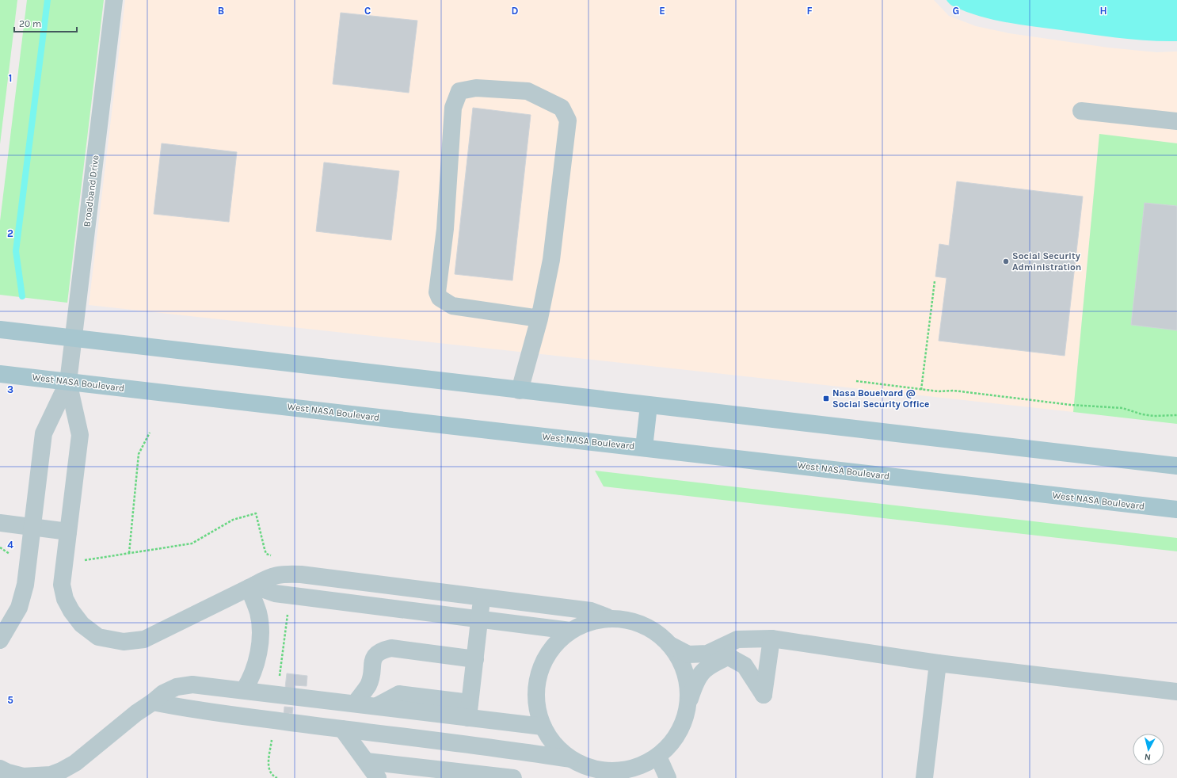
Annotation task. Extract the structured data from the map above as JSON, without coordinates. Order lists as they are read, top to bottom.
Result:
{
  "streets": {
    "main road": ["West NASA Boulevard"],
    "street": ["Broadband Drive"]
  },
  "crossings": [
    ["Broadband Drive", "West NASA Boulevard"]
  ],
  "places": {
    "other": ["Social Security Administration"],
    "transit": ["Nasa Bouelvard @ Social Security Office"]
  },
  "scale_bar": "20 m",
  "north": "bottom",
  "grid": {
    "columns": [
      "B",
      "C",
      "D",
      "E",
      "F",
      "G",
      "H"
    ],
    "rows": [
      "1",
      "2",
      "3",
      "4",
      "5"
    ]
  }
}
